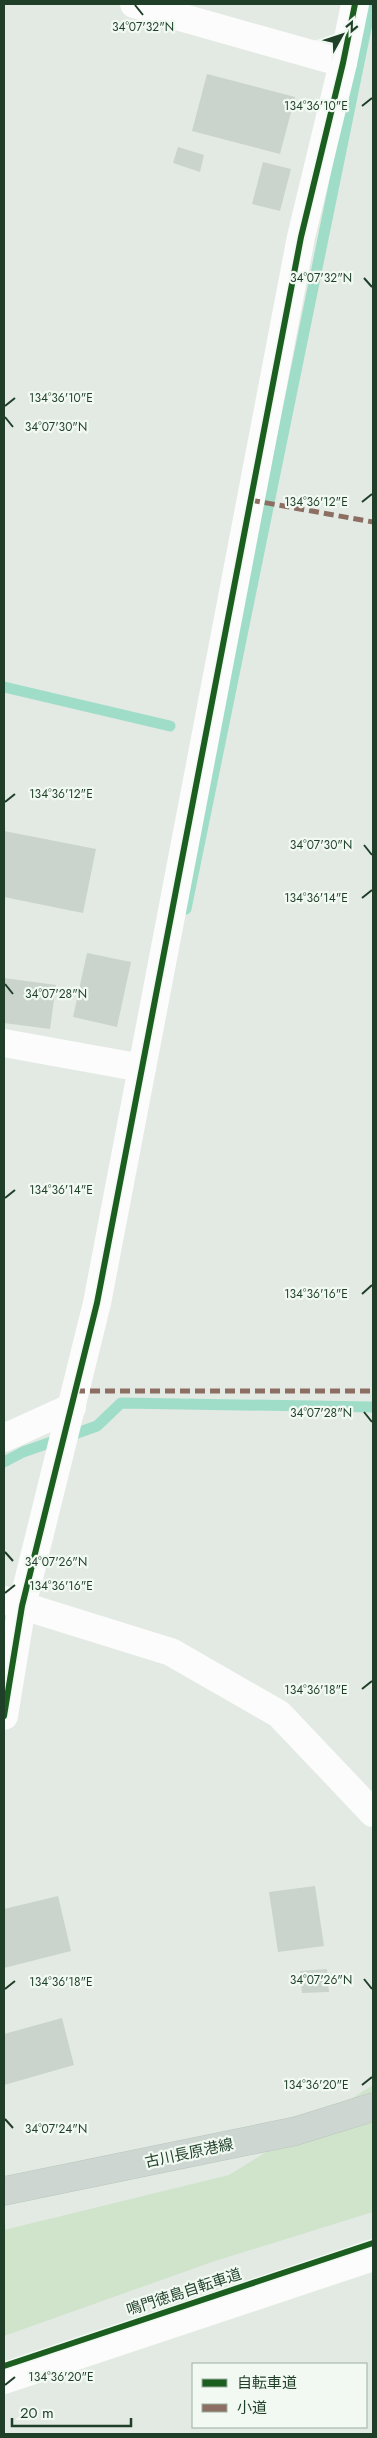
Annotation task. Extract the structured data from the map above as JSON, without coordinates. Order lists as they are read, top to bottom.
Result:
{
  "streets": {
    "main road": ["古川長原港線"],
    "cycle path": ["鳴門徳島自転車道"]
  },
  "legend": ["自転車道", "小道"],
  "scale_bar": "20 m",
  "north": "top right",
  "coordinates": [
    "34°07'32\"N",
    "134°36'10\"E",
    "34°07'30\"N",
    "134°36'12\"E",
    "134°36'14\"E",
    "34°07'28\"N",
    "134°36'16\"E",
    "34°07'26\"N",
    "134°36'18\"E",
    "134°36'20\"E",
    "34°07'24\"N"
  ]
}
